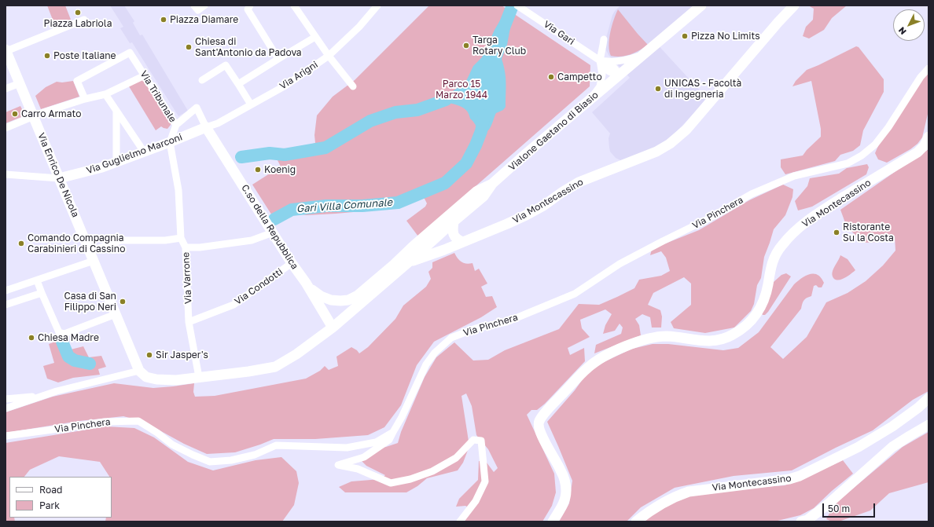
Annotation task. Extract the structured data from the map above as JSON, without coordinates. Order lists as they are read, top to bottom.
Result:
{
  "streets": {
    "street": [
      "Via Gari",
      "Via Arigni",
      "Via Tribunale",
      "Vialone Gaetano di Biasio",
      "Via Guglielmo Marconi",
      "Via Enrico De Nicola",
      "Via Montecassino",
      "Via Pinchera",
      "C.so della Repubblica",
      "Via Varrone",
      "Via Condotti"
    ]
  },
  "crossings": [
    ["Via Gari", "Vialone Gaetano di Biasio"],
    ["Via Arigni", "Via Guglielmo Marconi"],
    ["Via Arigni", "C.so della Repubblica"],
    ["Via Tribunale", "Via Guglielmo Marconi"],
    ["Via Tribunale", "Via Varrone"],
    ["Vialone Gaetano di Biasio", "Via Montecassino"],
    ["Vialone Gaetano di Biasio", "C.so della Repubblica"],
    ["Via Guglielmo Marconi", "Via Enrico De Nicola"],
    ["Via Guglielmo Marconi", "C.so della Repubblica"],
    ["Via Guglielmo Marconi", "Via Varrone"],
    ["C.so della Repubblica", "Via Condotti"],
    ["Via Varrone", "Via Condotti"]
  ],
  "water": ["Gari Villa Comunale"],
  "parks": ["Parco 15 Marzo 1944"],
  "places": [
    "Piazza Labriola",
    "Piazza Diamare",
    "Pizza No Limits",
    "Targa Rotary Club",
    "Chiesa di Sant'Antonio da Padova",
    "Poste Italiane",
    "Campetto",
    "UNICAS - Facoltà di Ingegneria",
    "Carro Armato",
    "Koenig",
    "Ristorante Su la Costa",
    "Comando Compagnia Carabinieri di Cassino",
    "Casa di San Filippo Neri",
    "Chiesa Madre",
    "Sir Jasper's"
  ],
  "legend": ["Road", "Park"],
  "scale_bar": "50 m",
  "north": "bottom left"
}
